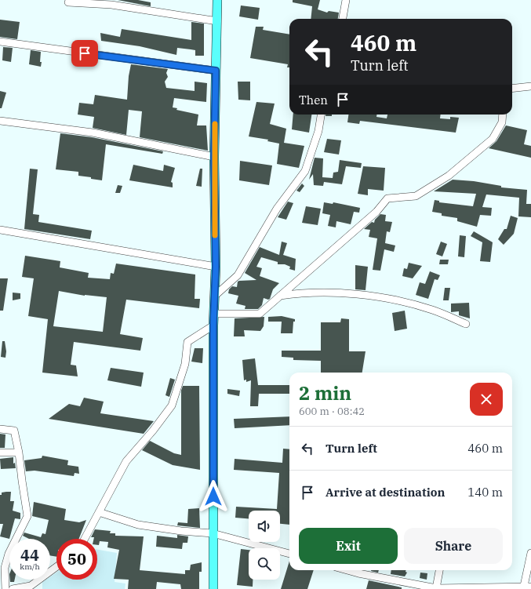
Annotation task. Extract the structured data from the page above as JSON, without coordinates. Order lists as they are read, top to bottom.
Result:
{
  "page": {
    "turn": ["460 m", "Turn left"],
    "then": "Then",
    "heading": ["2 min", "600 m · 08:42"],
    "list": [
      {
        "name": "Turn left",
        "value": "460 m"
      },
      {
        "name": "Arrive at destination",
        "value": "140 m"
      }
    ],
    "buttons": ["Exit", "Share"],
    "speed": "44 km/h",
    "limit": "50"
  }
}
